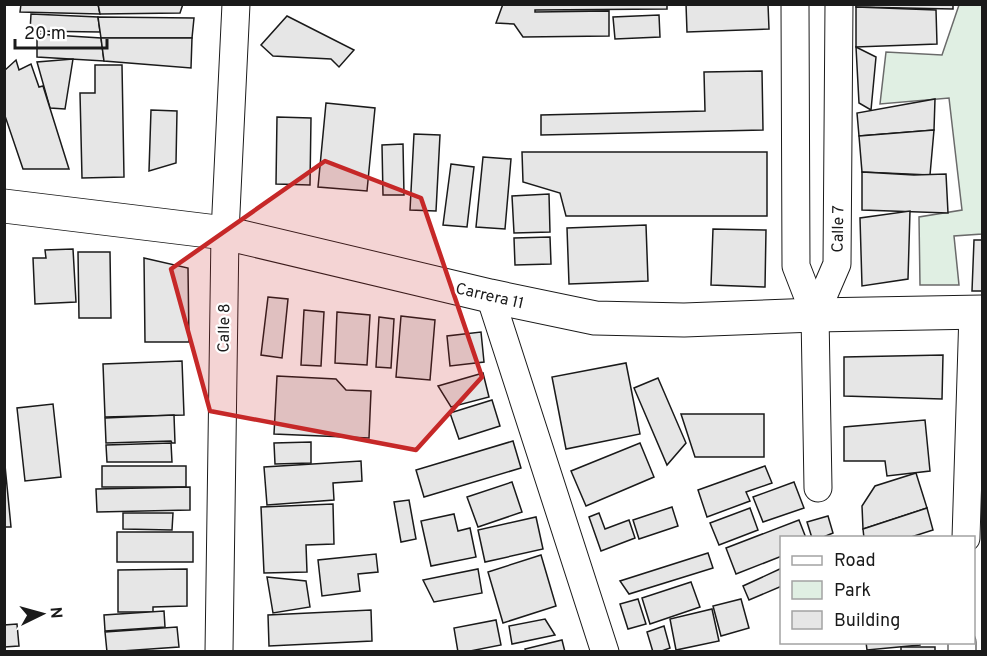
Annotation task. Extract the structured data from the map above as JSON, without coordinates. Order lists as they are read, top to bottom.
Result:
{
  "streets": {
    "street": ["Calle 7", "Carrera 11", "Calle 8"]
  },
  "crossings": [
    ["Calle 7", "Carrera 11"],
    ["Carrera 11", "Calle 8"]
  ],
  "legend": ["Road", "Park", "Building"],
  "scale_bar": "20 m",
  "north": "right"
}
